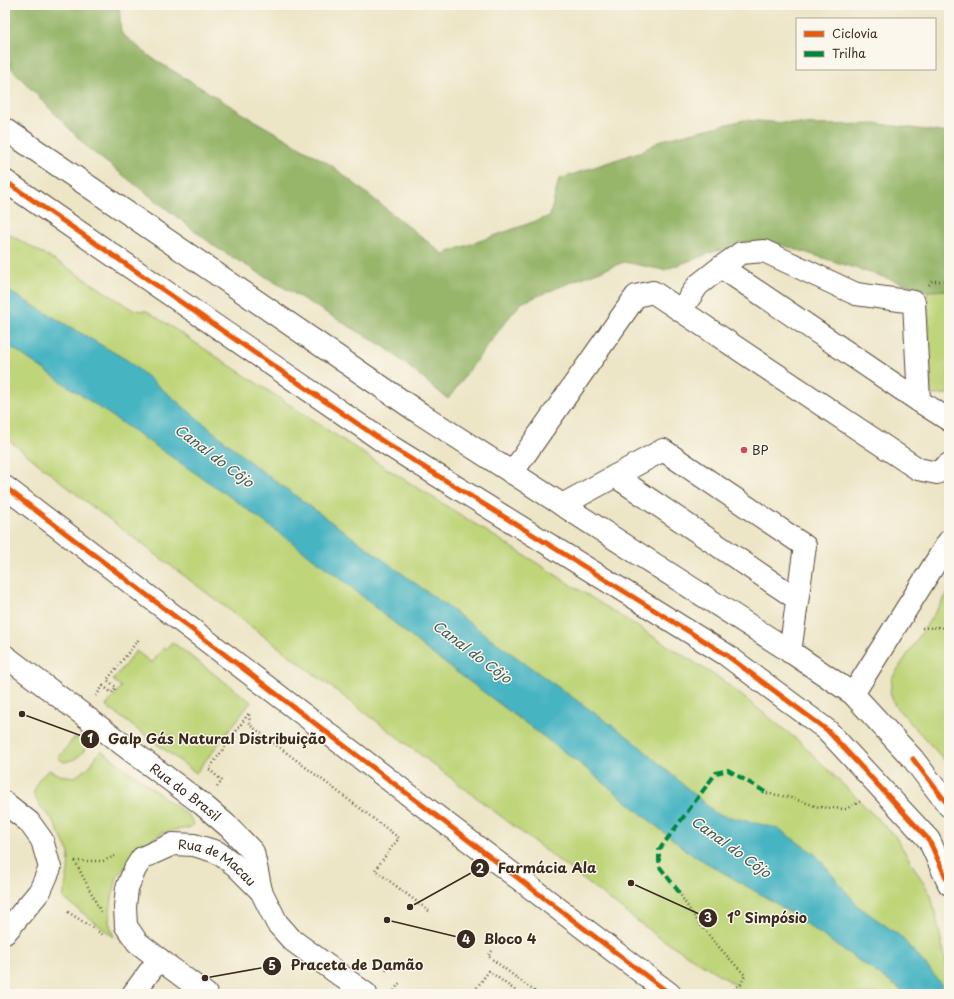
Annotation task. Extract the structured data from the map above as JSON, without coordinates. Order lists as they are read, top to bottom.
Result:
{
  "streets": {
    "main road": ["Rua do Brasil", "Rua de Macau"]
  },
  "crossings": [
    ["Rua do Brasil", "Rua de Macau"]
  ],
  "water": ["Canal do Côjo"],
  "places": [
    "BP",
    "Galp Gás Natural Distribuição",
    "1º Simpósio",
    "Farmácia Ala",
    "Bloco 4",
    "Praceta de Damão"
  ],
  "legend": ["Ciclovia", "Trilha"]
}
